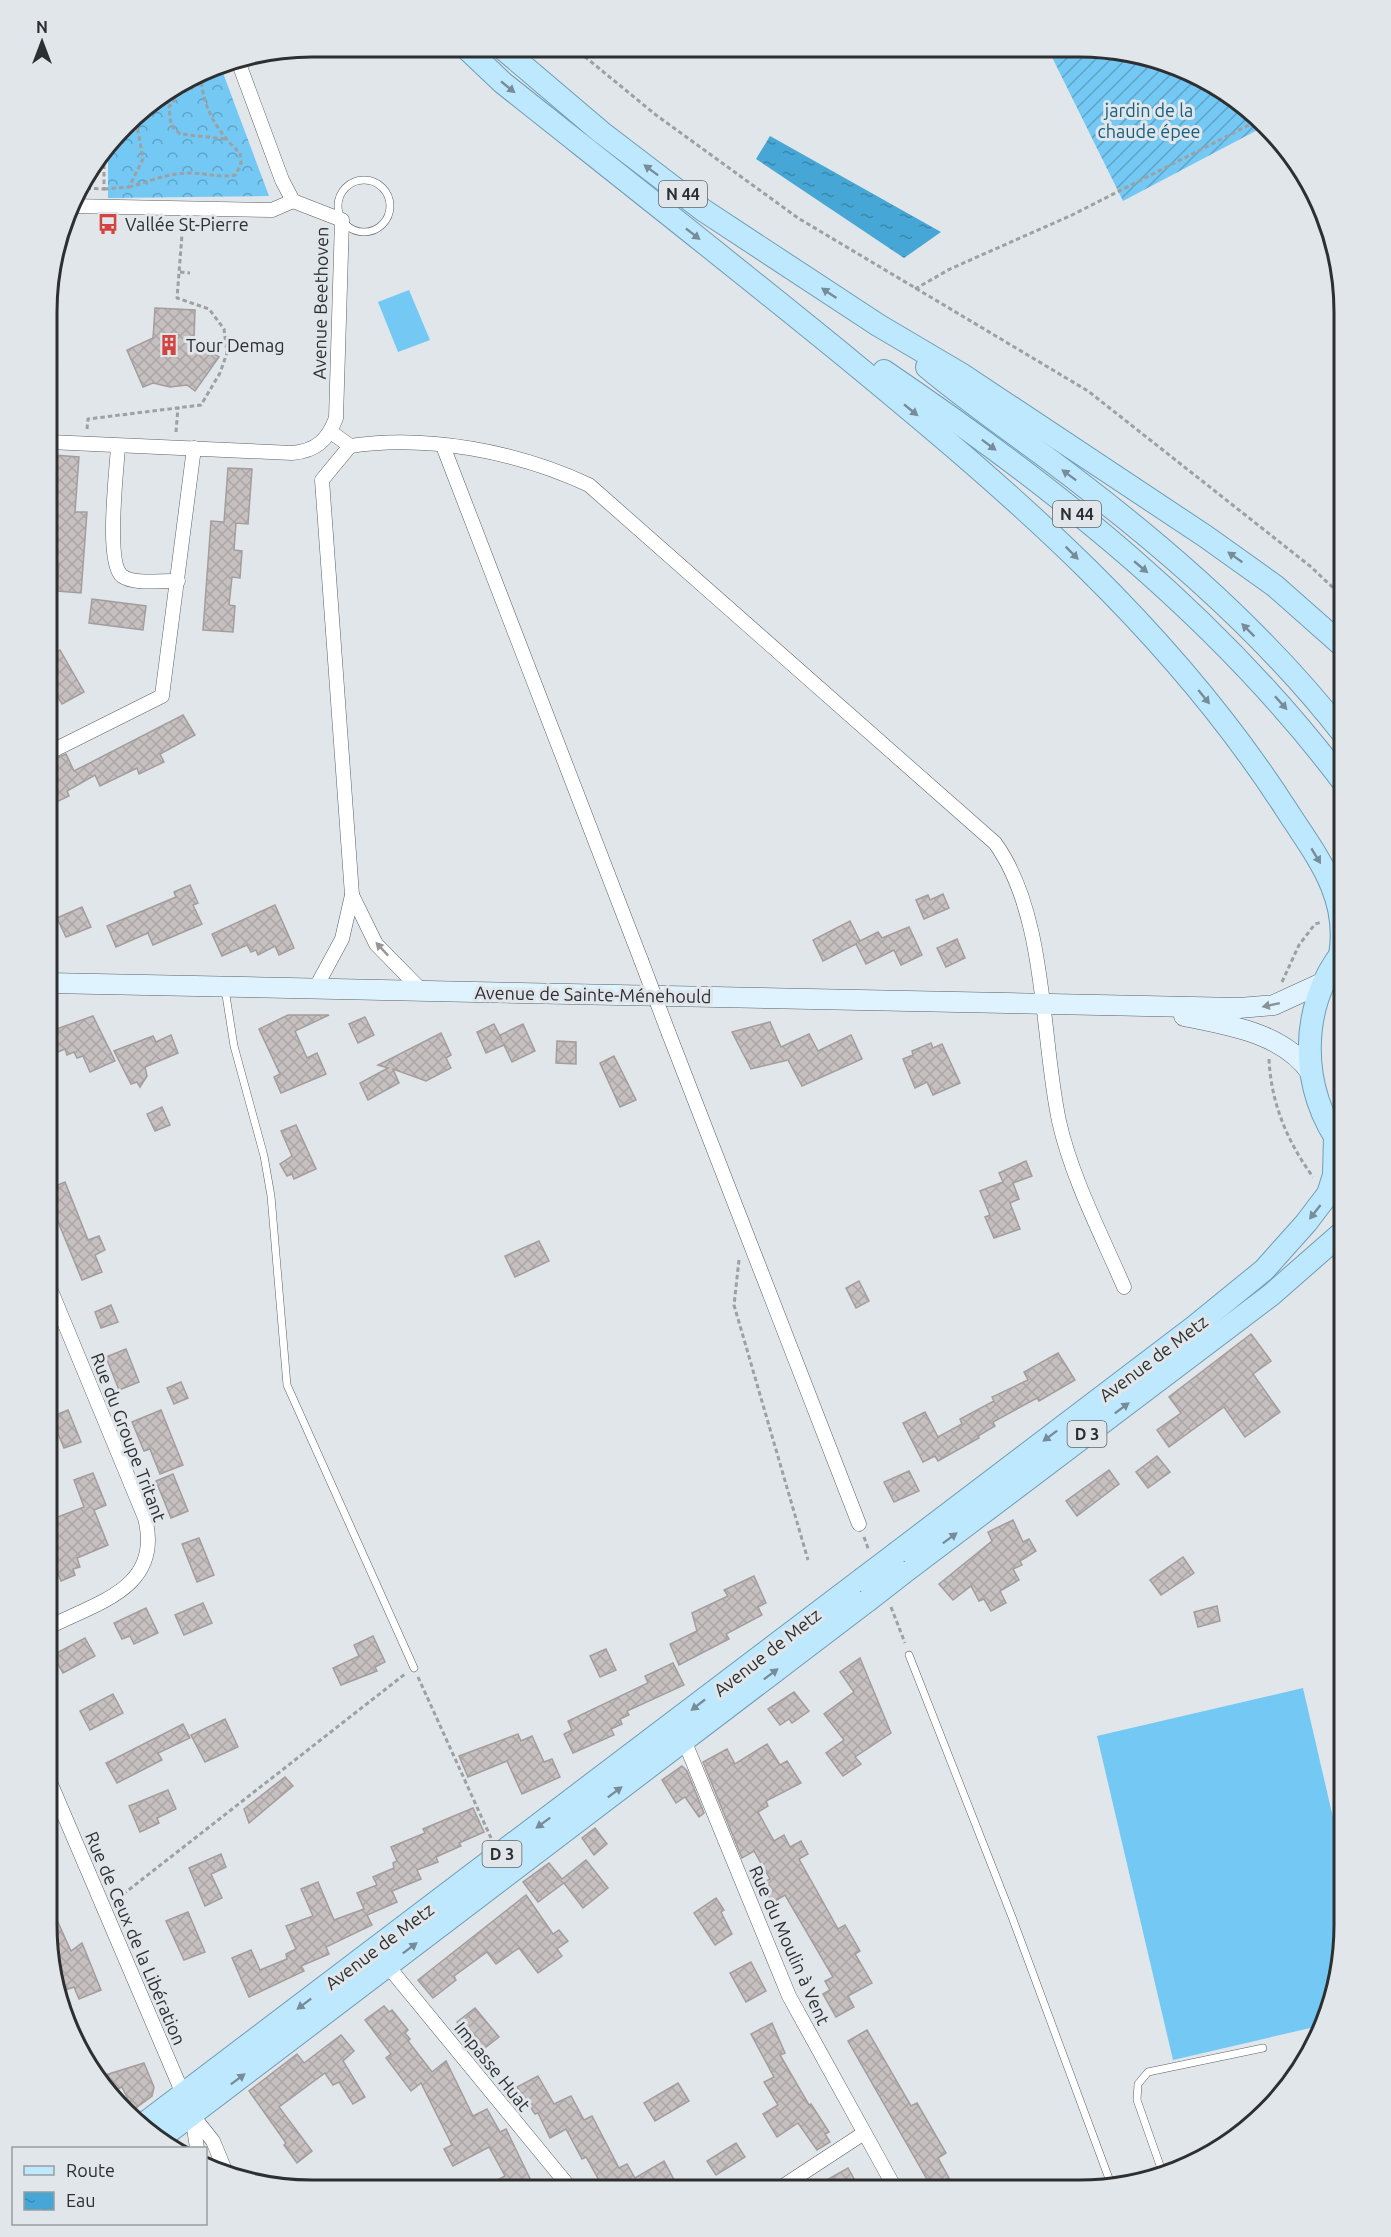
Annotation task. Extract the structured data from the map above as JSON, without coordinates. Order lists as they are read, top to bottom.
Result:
{
  "streets": {
    "main road": [
      "N 44",
      "Avenue de Sainte-Ménehould",
      "Avenue de Metz",
      "D 3"
    ],
    "street": [
      "Avenue Beethoven",
      "Rue du Groupe Tritant",
      "Rue de Ceux de la Libération",
      "Rue du Moulin à Vent",
      "Impasse Huat"
    ]
  },
  "crossings": [
    ["Avenue de Metz", "Rue de Ceux de la Libération"],
    ["Avenue de Metz", "Rue du Moulin à Vent"],
    ["Avenue de Metz", "Impasse Huat"]
  ],
  "parks": ["jardin de la chaude épee"],
  "places": {
    "bus stop": ["Vallée St-Pierre"],
    "building": ["Tour Demag"]
  },
  "legend": ["Route", "Eau"],
  "north": "top"
}
